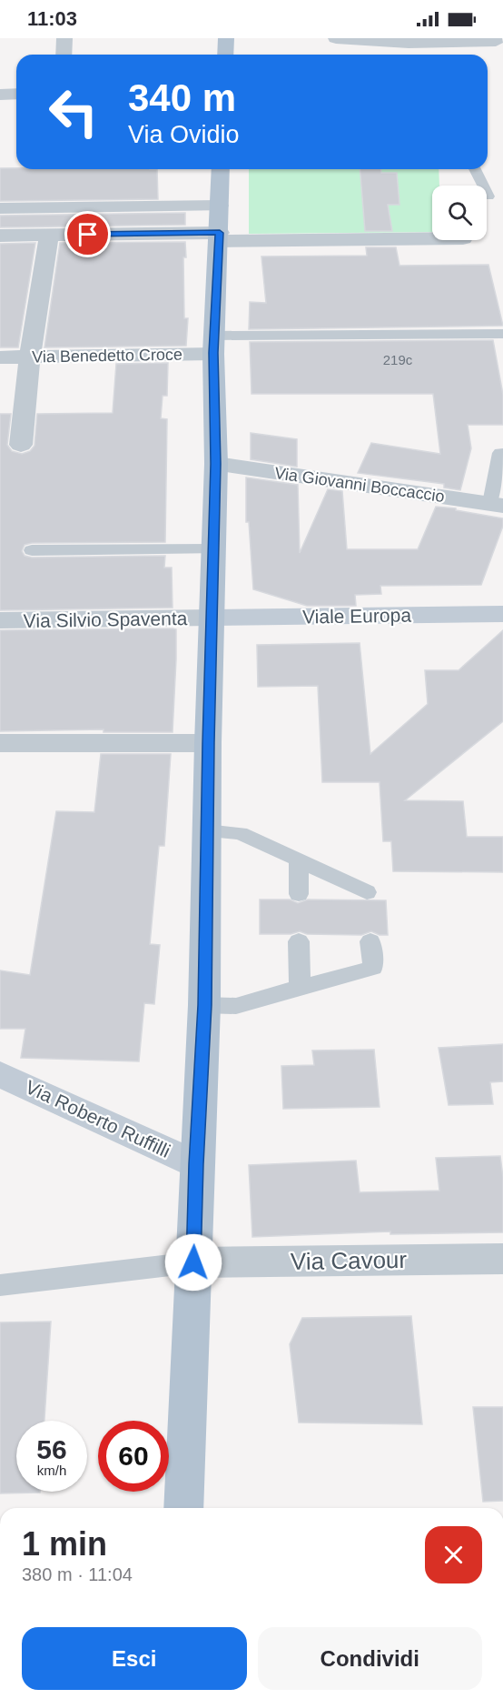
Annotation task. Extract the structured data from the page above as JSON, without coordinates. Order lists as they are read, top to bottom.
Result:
{
  "streets": {
    "street": [
      "Via Benedetto Croce",
      "Via Giovanni Boccaccio",
      "Viale Europa",
      "Via Silvio Spaventa",
      "Via Roberto Ruffilli",
      "Via Cavour"
    ]
  },
  "crossings": [
    ["Viale Europa", "Via Silvio Spaventa"]
  ],
  "house_numbers": ["219c"],
  "page": {
    "status": "11:03",
    "turn": ["340 m", "Via Ovidio"],
    "speed": "56 km/h",
    "limit": "60",
    "heading": ["1 min", "380 m · 11:04"],
    "buttons": ["Esci", "Condividi"]
  }
}
